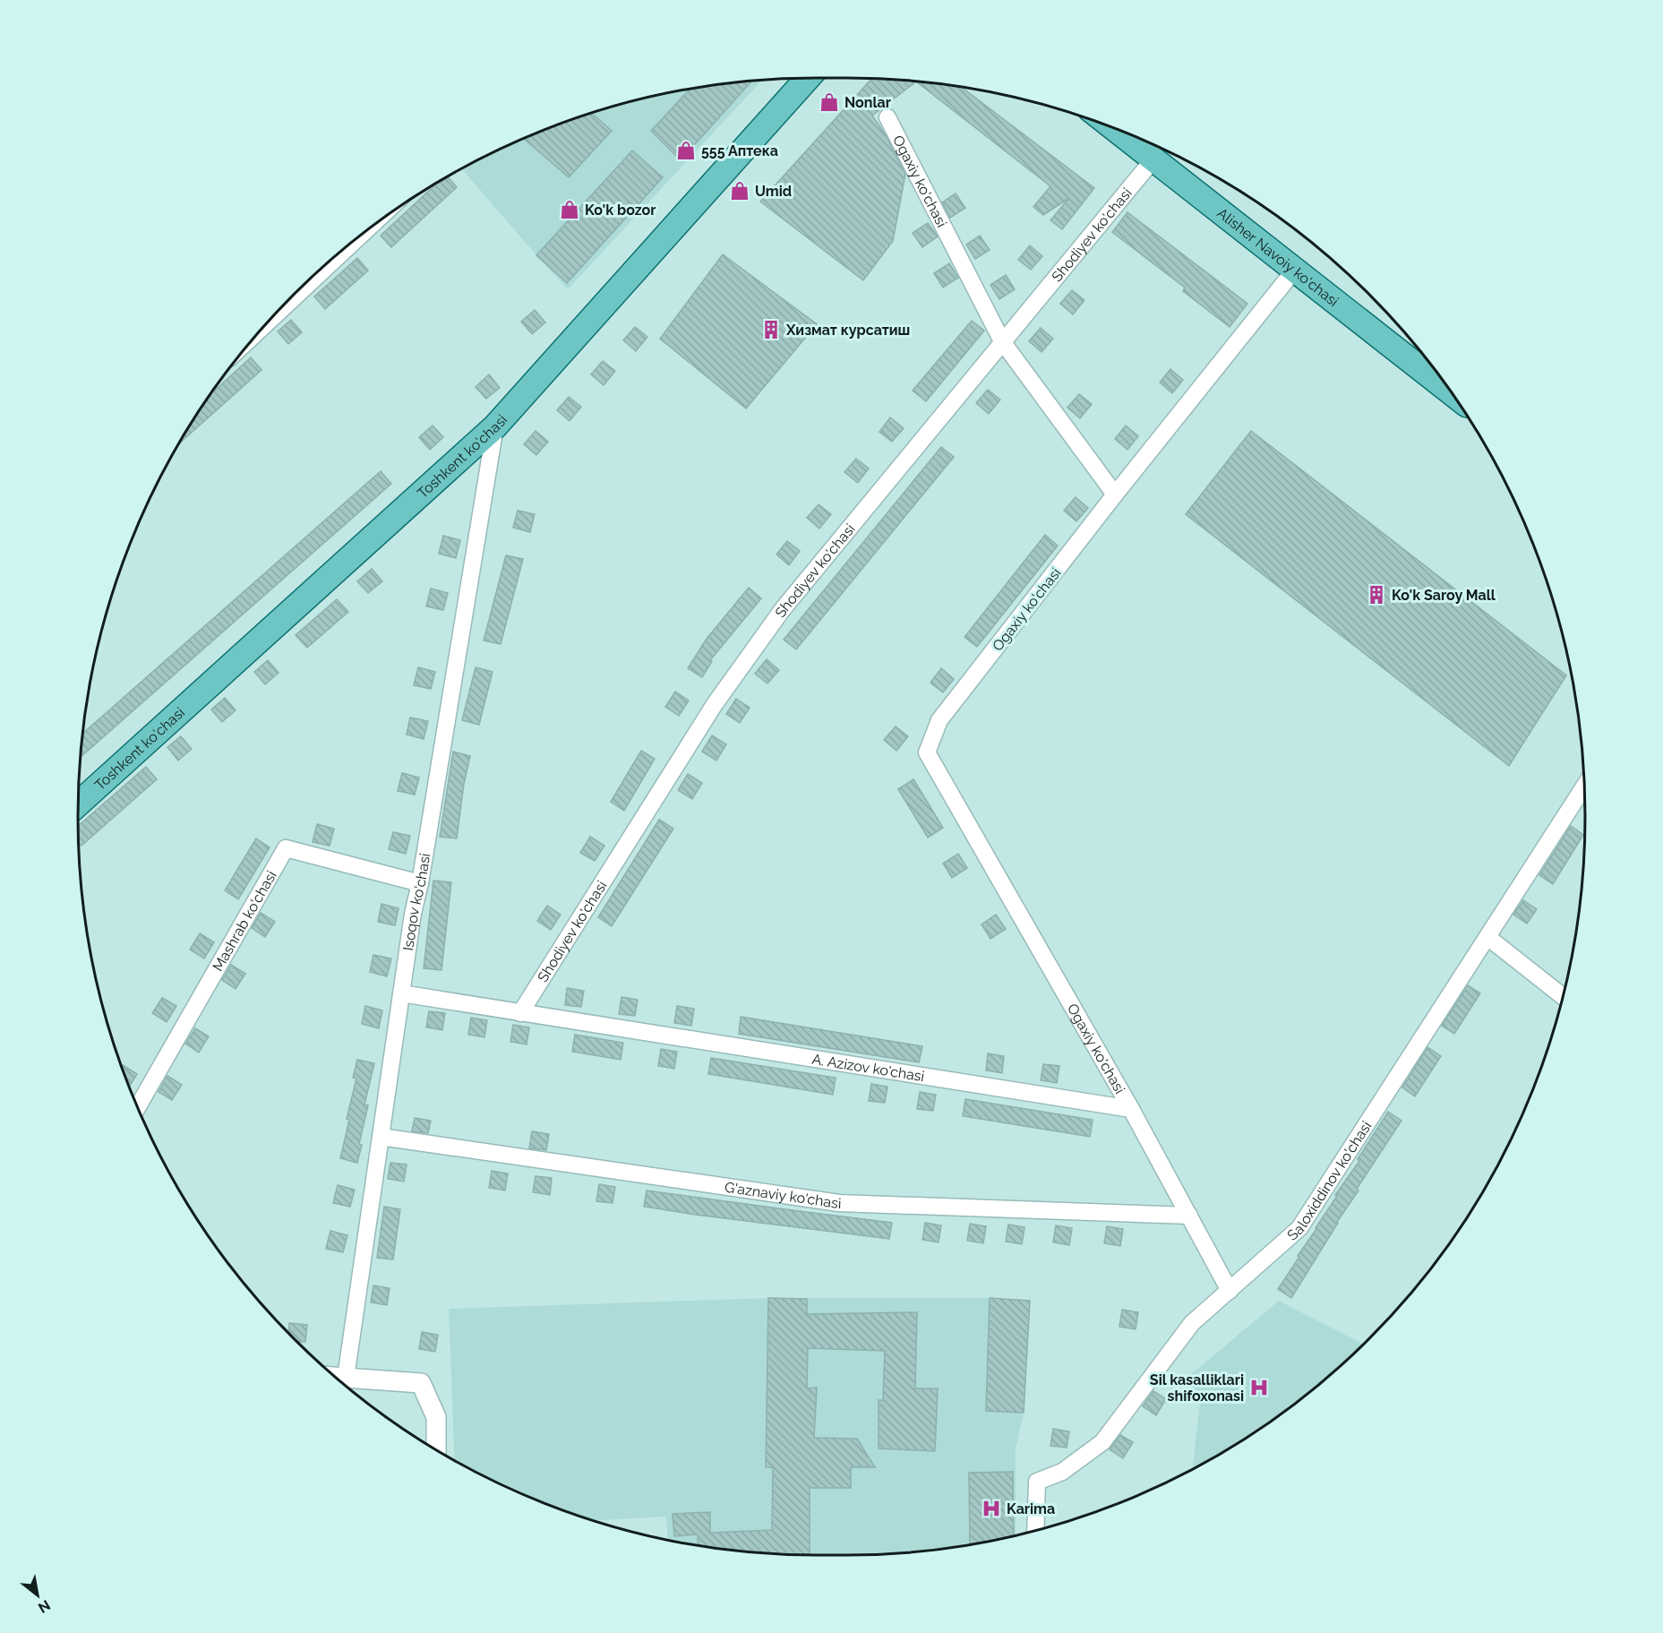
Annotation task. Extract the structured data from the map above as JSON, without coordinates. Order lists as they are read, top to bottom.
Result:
{
  "streets": {
    "main road": ["Alisher Navoiy ko'chasi", "Toshkent ko'chasi"],
    "street": [
      "Ogaxiy ko'chasi",
      "Shodiyev ko'chasi",
      "Isoqov ko'chasi",
      "Mashrab ko'chasi",
      "A. Azizov ko'chasi",
      "Saloxiddinov ko'chasi",
      "G'aznaviy ko'chasi"
    ]
  },
  "crossings": [
    ["Ogaxiy ko'chasi", "Shodiyev ko'chasi"],
    ["Ogaxiy ko'chasi", "A. Azizov ko'chasi"],
    ["Shodiyev ko'chasi", "Alisher Navoiy ko'chasi"],
    ["Shodiyev ko'chasi", "A. Azizov ko'chasi"],
    ["Toshkent ko'chasi", "Isoqov ko'chasi"],
    ["Isoqov ko'chasi", "Mashrab ko'chasi"],
    ["Isoqov ko'chasi", "A. Azizov ko'chasi"],
    ["Isoqov ko'chasi", "G'aznaviy ko'chasi"]
  ],
  "places": {
    "shop": [
      "Nonlar",
      "555 Аптека",
      "Umid",
      "Ko'k bozor"
    ],
    "building": ["Хизмат курсатиш", "Ko'k Saroy Mall"],
    "hospital": ["Sil kasalliklari shifoxonasi", "Karima"]
  },
  "north": "bottom right"
}
